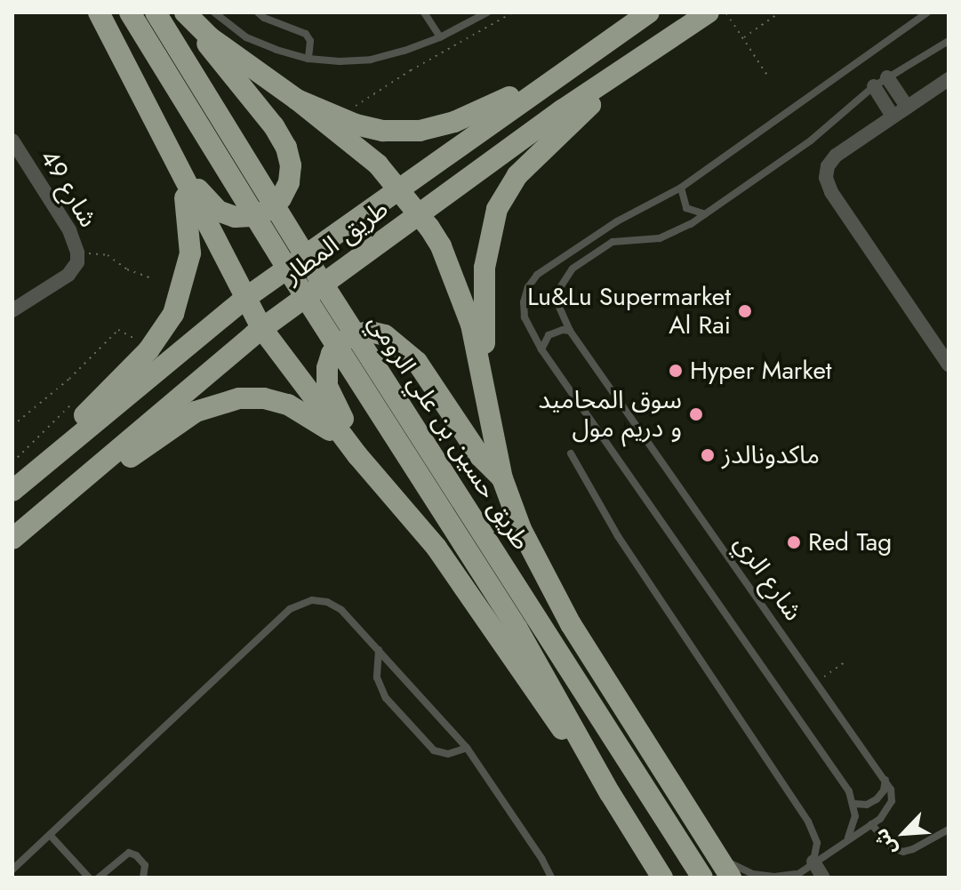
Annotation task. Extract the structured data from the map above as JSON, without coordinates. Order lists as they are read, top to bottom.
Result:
{
  "streets": {
    "highway": ["طريق المطار", "طريق حسين بن علي الرومي"],
    "street": ["شارع 49"],
    "lane": ["شارع الري"]
  },
  "places": [
    "Lu&Lu Supermarket Al Rai",
    "Hyper Market",
    "سوق المحاميد و دريم مول",
    "ماكدونالدز",
    "Red Tag"
  ],
  "north": "bottom left"
}
